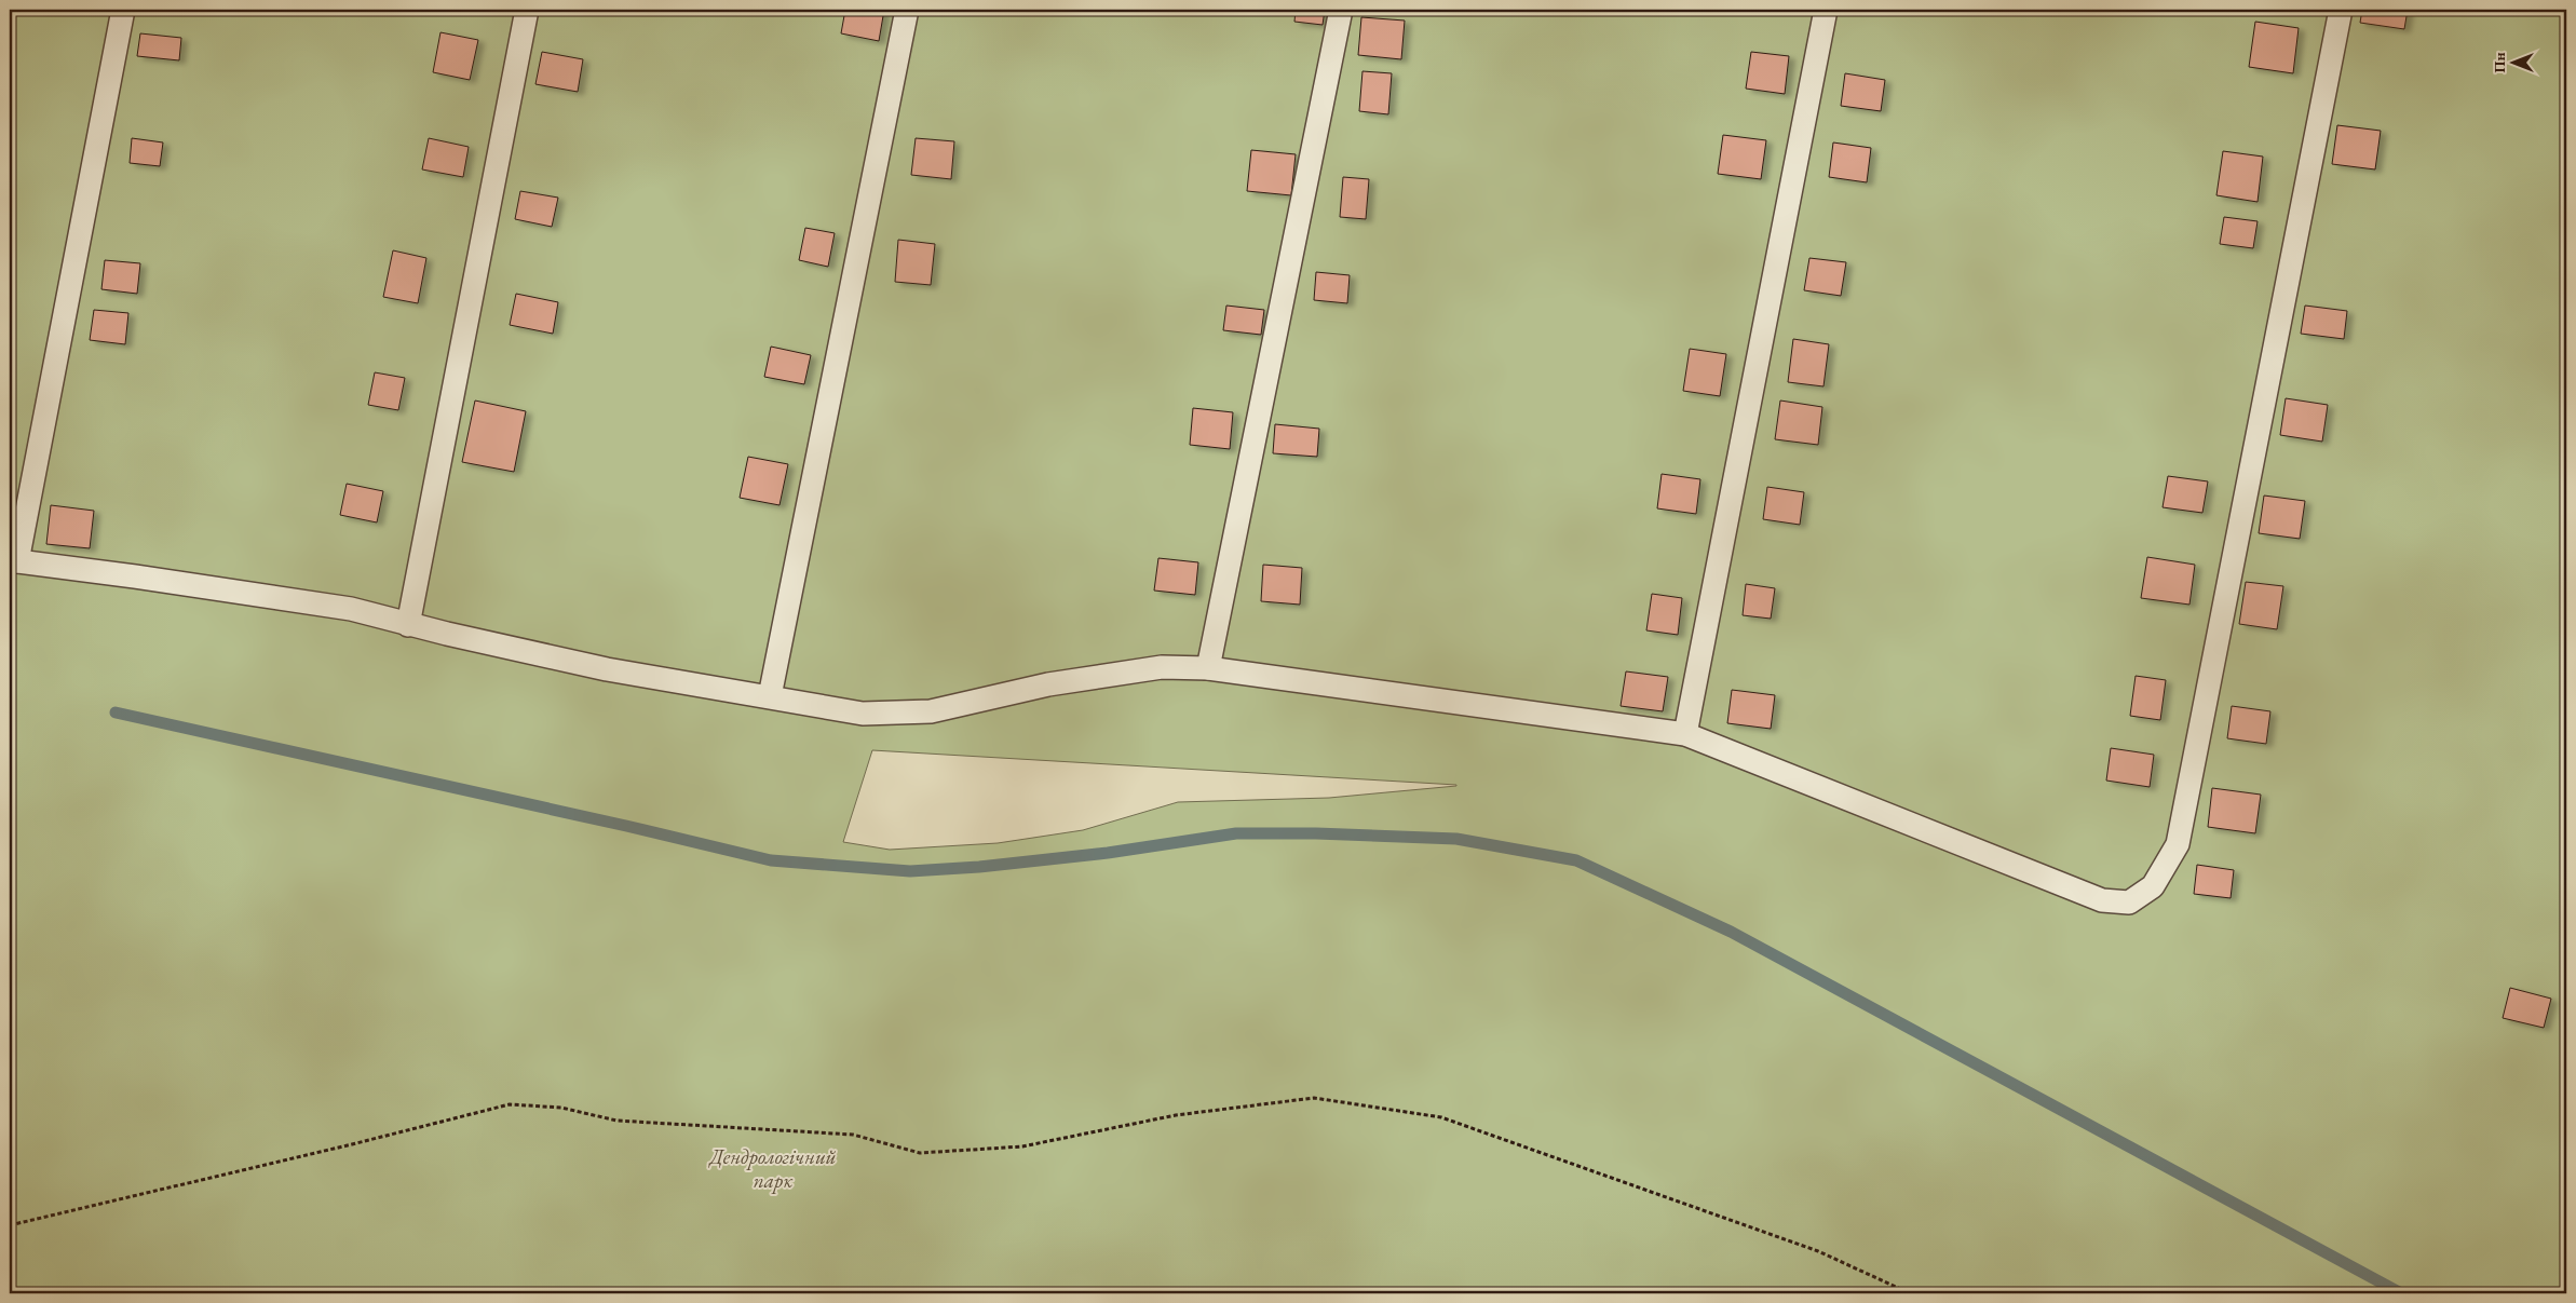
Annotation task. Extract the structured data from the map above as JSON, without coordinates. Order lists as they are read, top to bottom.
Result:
{
  "parks": ["Дендрологічний парк"],
  "north": "left"
}
